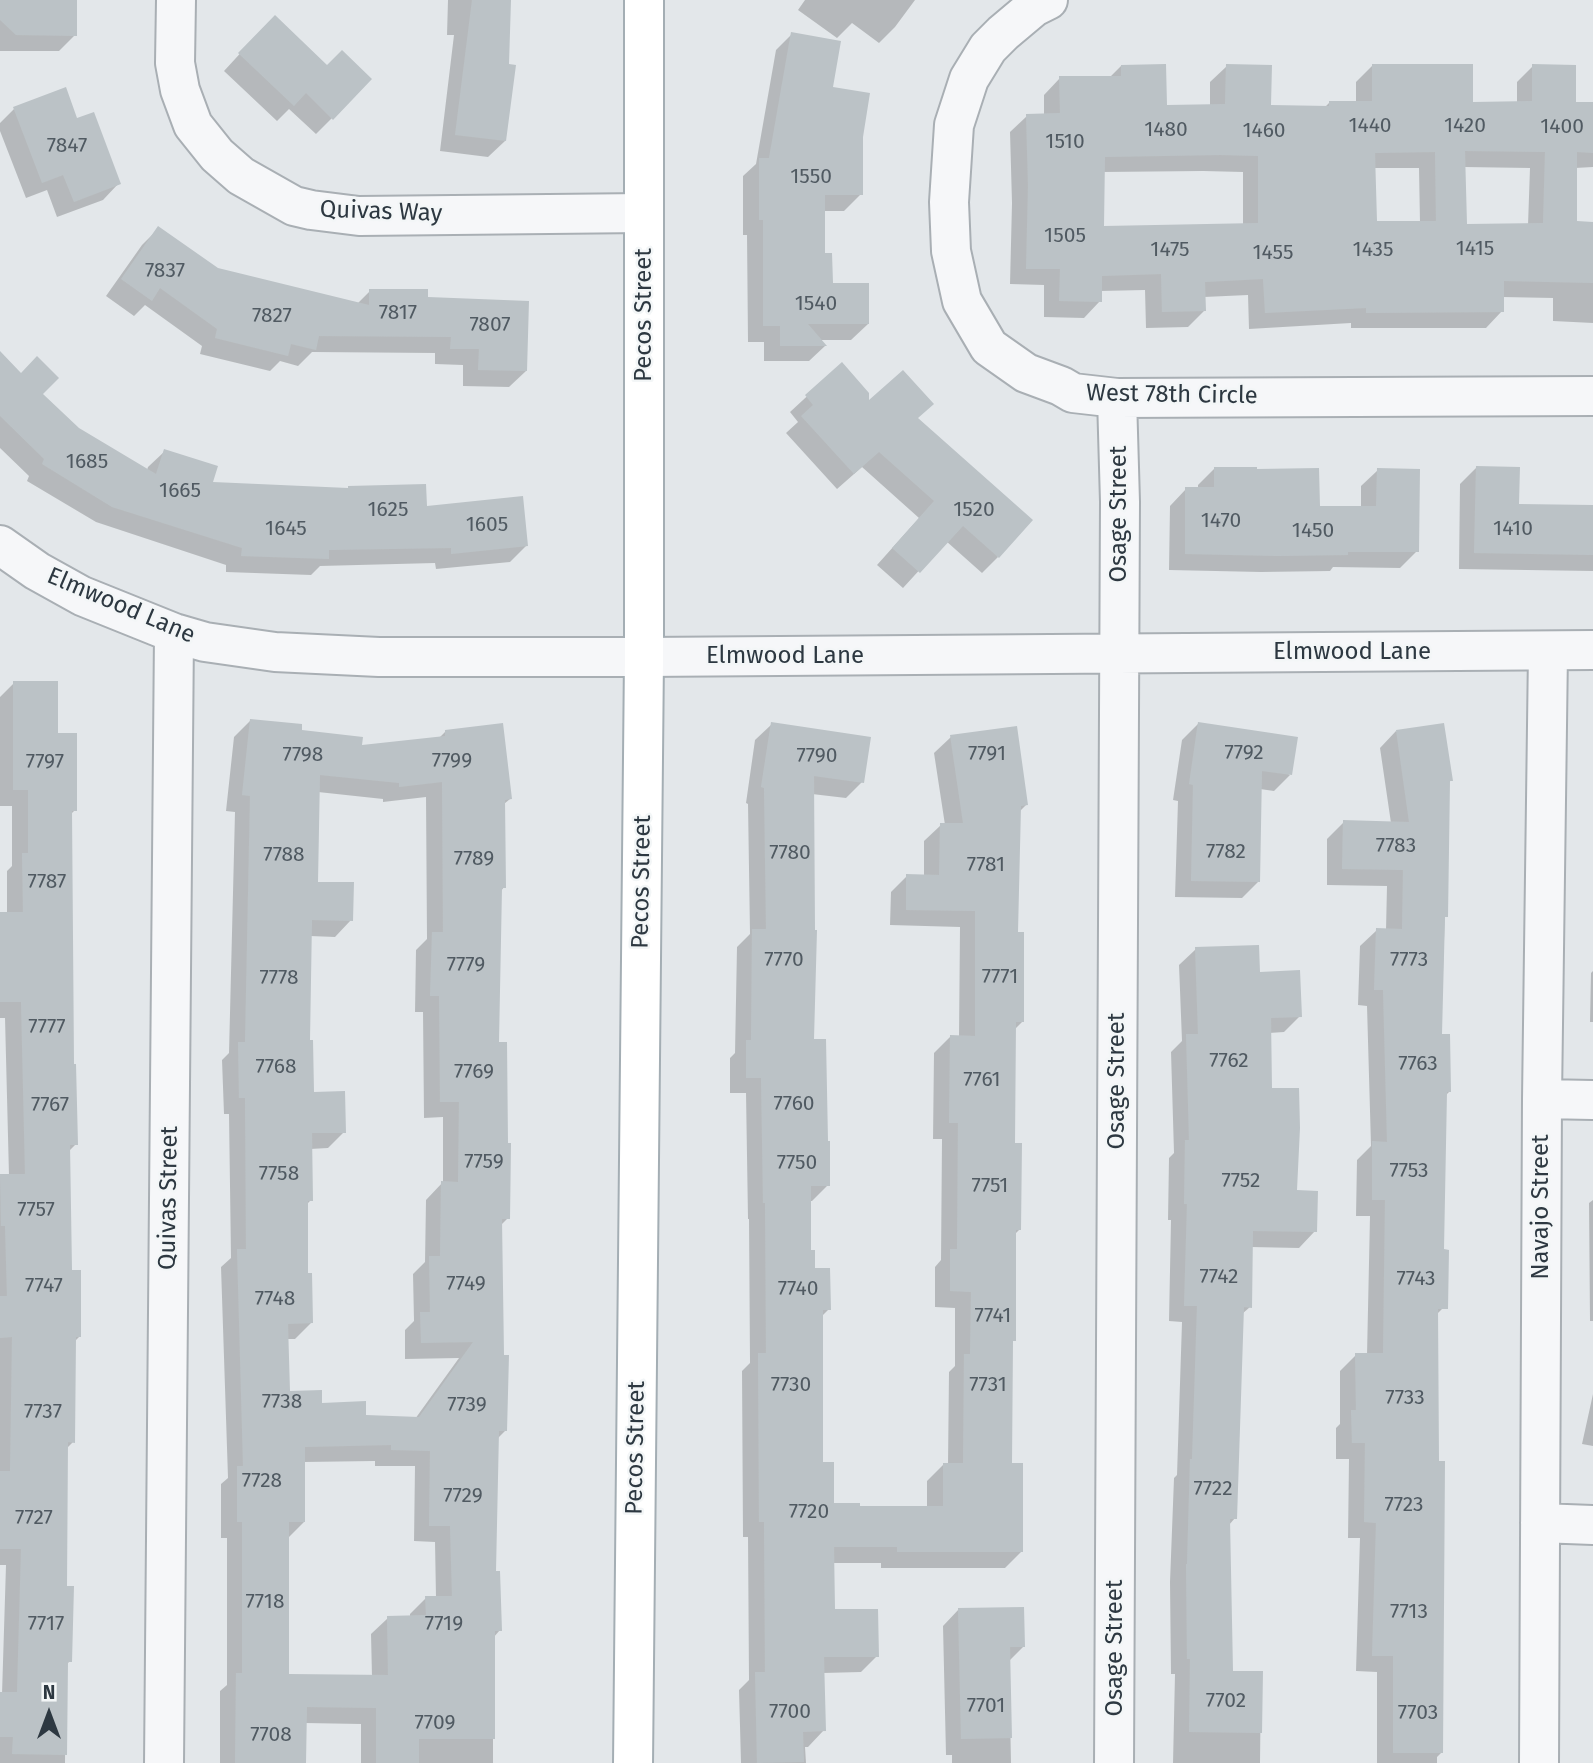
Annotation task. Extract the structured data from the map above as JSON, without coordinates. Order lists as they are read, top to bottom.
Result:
{
  "streets": {
    "main road": ["Pecos Street"],
    "street": [
      "Quivas Way",
      "West 78th Circle",
      "Osage Street",
      "Elmwood Lane",
      "Quivas Street",
      "Navajo Street"
    ]
  },
  "crossings": [
    ["Quivas Way", "Pecos Street"],
    ["Pecos Street", "Elmwood Lane"],
    ["West 78th Circle", "Osage Street"],
    ["Osage Street", "Elmwood Lane"],
    ["Elmwood Lane", "Quivas Street"],
    ["Elmwood Lane", "Navajo Street"]
  ],
  "house_numbers": [
    "1440",
    "1420",
    "1400",
    "1480",
    "1460",
    "1510",
    "7847",
    "1550",
    "1505",
    "1415",
    "1475",
    "1435",
    "1455",
    "7837",
    "1540",
    "7817",
    "7827",
    "7807",
    "1685",
    "1665",
    "1625",
    "1520",
    "1470",
    "1605",
    "1645",
    "1410",
    "1450",
    "7792",
    "7791",
    "7798",
    "7790",
    "7799",
    "7797",
    "7783",
    "7782",
    "7780",
    "7788",
    "7789",
    "7781",
    "7787",
    "7770",
    "7773",
    "7779",
    "7771",
    "7778",
    "7777",
    "7762",
    "7763",
    "7768",
    "7769",
    "7761",
    "7760",
    "7767",
    "7759",
    "7750",
    "7753",
    "7758",
    "7752",
    "7751",
    "7757",
    "7742",
    "7743",
    "7749",
    "7747",
    "7740",
    "7748",
    "7741",
    "7730",
    "7731",
    "7733",
    "7738",
    "7739",
    "7737",
    "7728",
    "7722",
    "7729",
    "7723",
    "7720",
    "7727",
    "7718",
    "7713",
    "7717",
    "7719",
    "7702",
    "7701",
    "7700",
    "7703",
    "7709",
    "7708"
  ],
  "north": "top"
}
